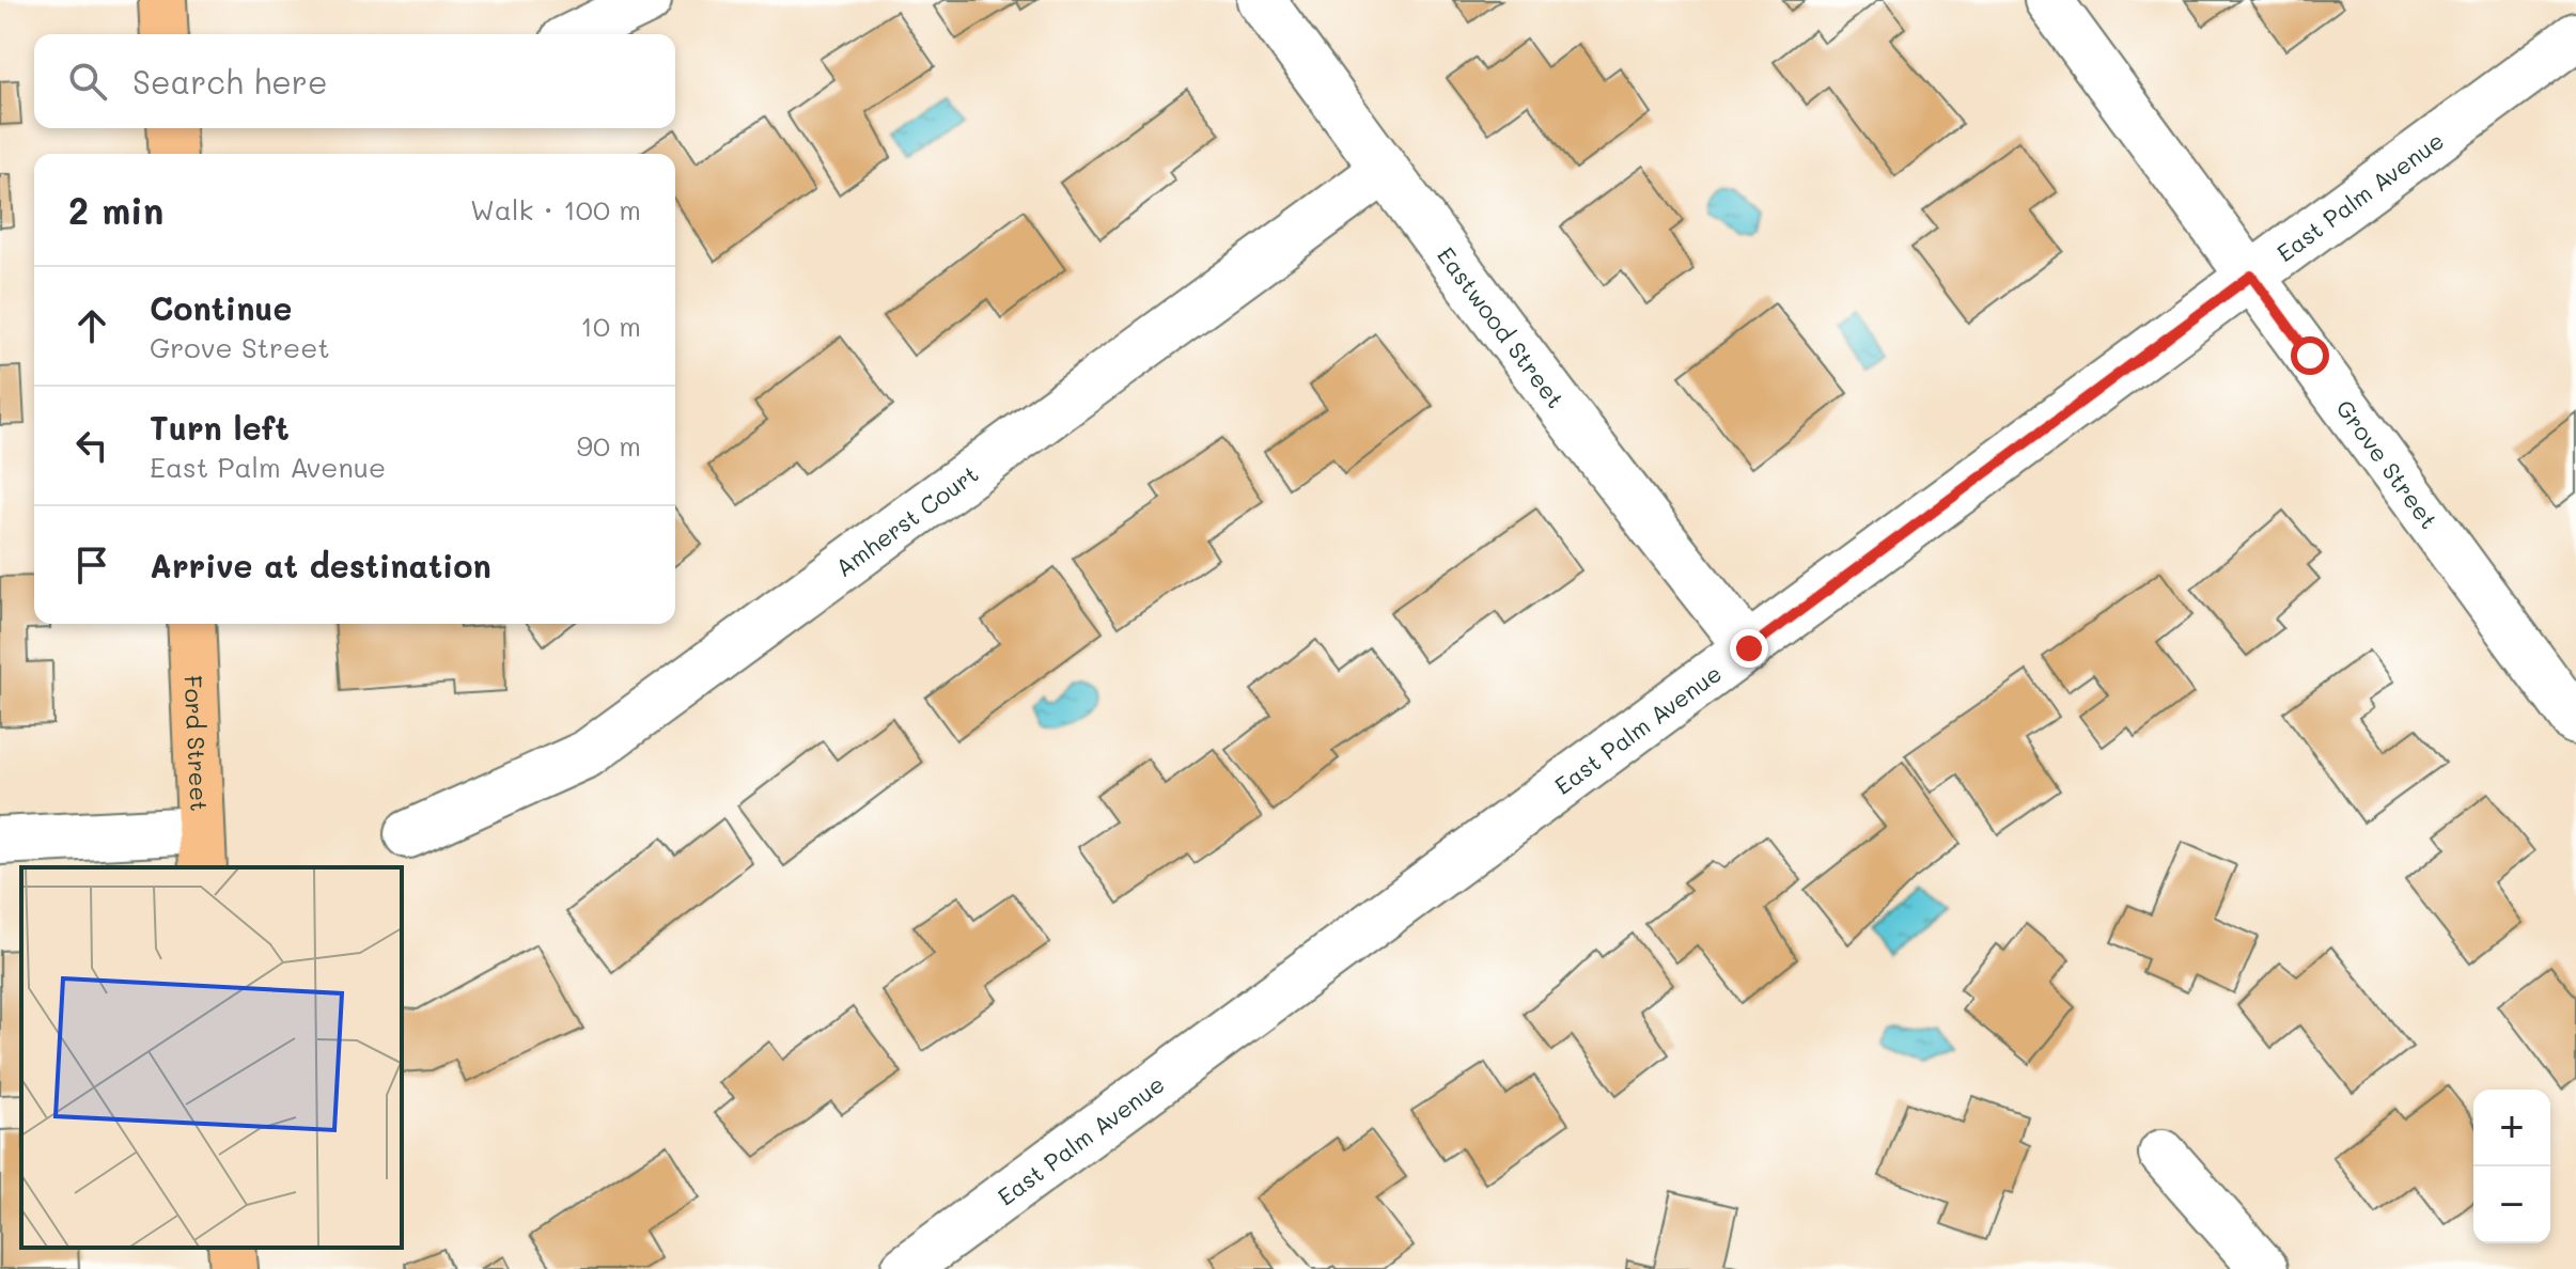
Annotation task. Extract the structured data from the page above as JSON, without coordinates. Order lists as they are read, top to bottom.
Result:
{
  "streets": {
    "main road": ["Ford Street"],
    "street": [
      "East Palm Avenue",
      "Eastwood Street",
      "Grove Street",
      "Amherst Court"
    ]
  },
  "crossings": [
    ["East Palm Avenue", "Eastwood Street"],
    ["East Palm Avenue", "Grove Street"],
    ["Eastwood Street", "Amherst Court"]
  ],
  "page": {
    "search": "Search here",
    "heading": ["2 min", "Walk · 100 m"],
    "list": [
      ["Continue", "Grove Street", "10 m"],
      ["Turn left", "East Palm Avenue", "90 m"],
      "Arrive at destination"
    ],
    "map_buttons": ["+", "−"]
  }
}
